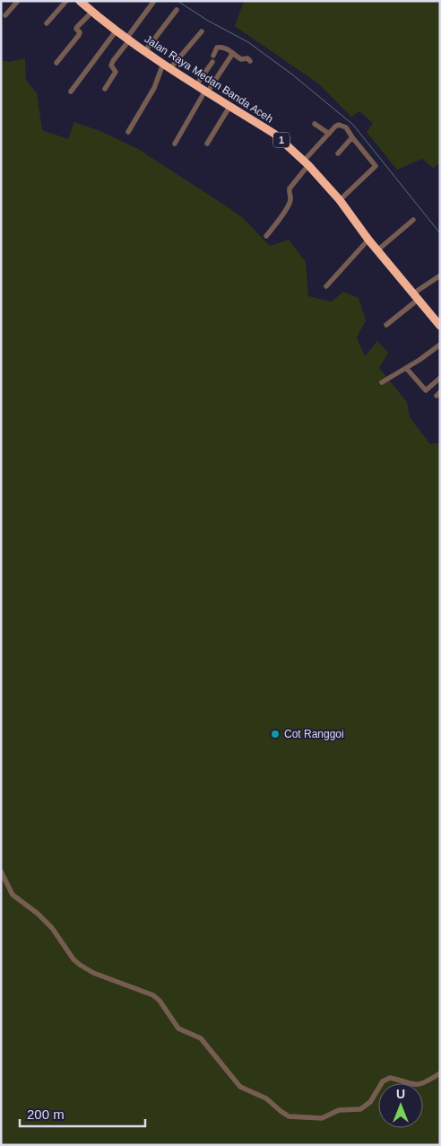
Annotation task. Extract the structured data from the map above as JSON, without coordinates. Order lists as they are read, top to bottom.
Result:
{
  "streets": {
    "highway": ["Jalan Raya Medan Banda Aceh", "1"]
  },
  "places": ["Cot Ranggoi"],
  "scale_bar": "200 m",
  "north": "top"
}
